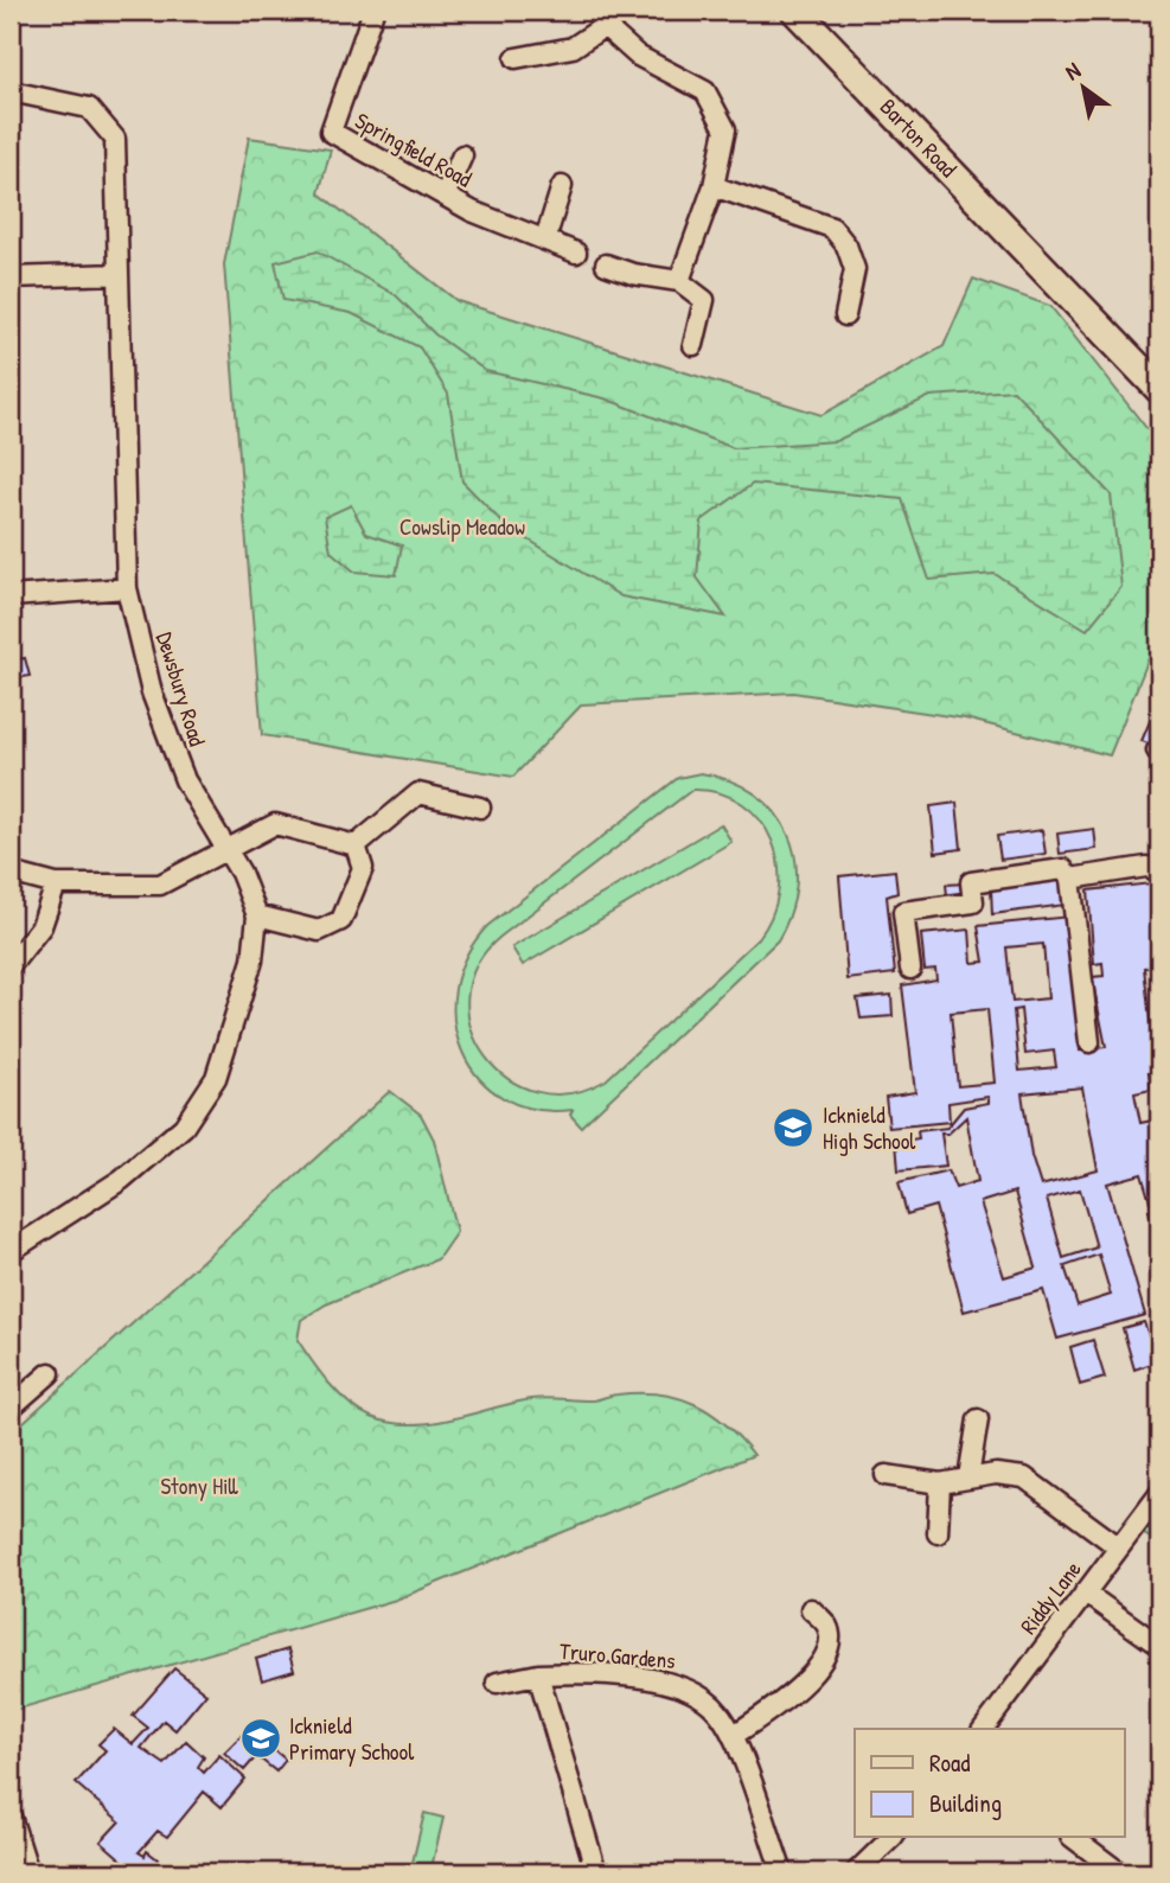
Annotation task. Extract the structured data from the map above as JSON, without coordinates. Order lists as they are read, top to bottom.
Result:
{
  "streets": {
    "highway": ["Barton Road"],
    "street": [
      "Springfield Road",
      "Dewsbury Road",
      "Riddy Lane",
      "Truro Gardens"
    ]
  },
  "parks": ["Cowslip Meadow", "Stony Hill"],
  "places": {
    "school or university": ["Icknield High School", "Icknield Primary School"]
  },
  "legend": ["Road", "Building"],
  "north": "top left"
}
